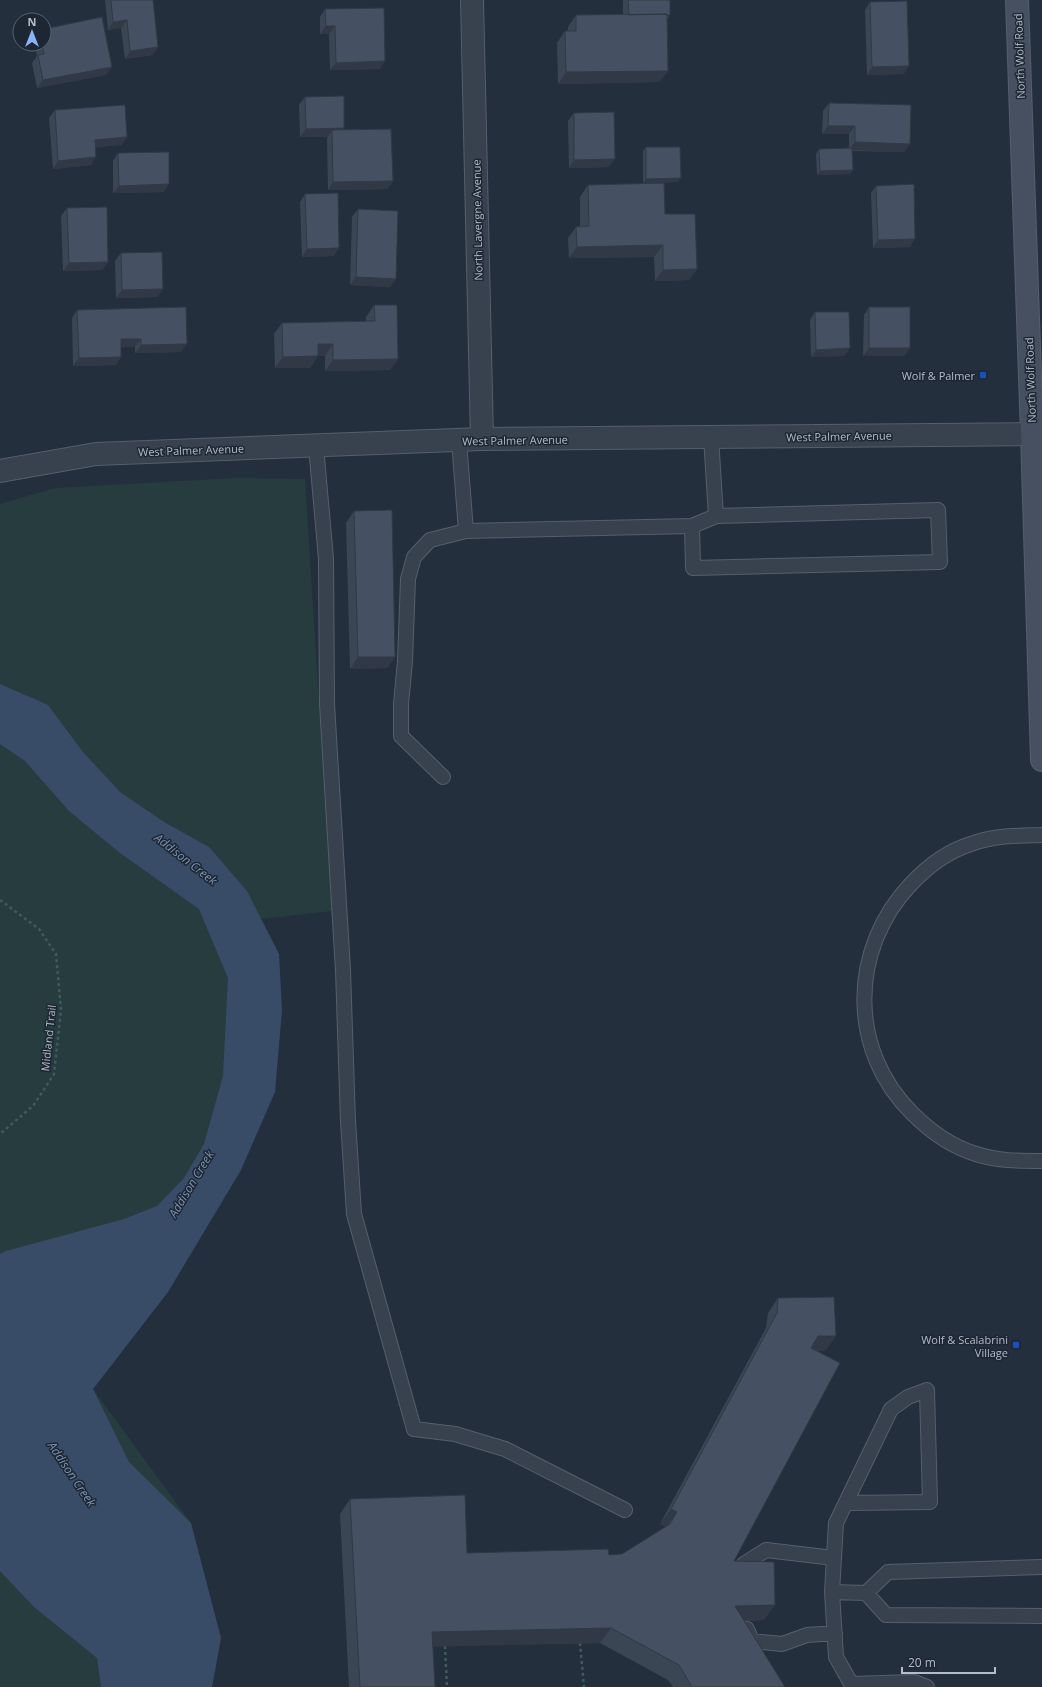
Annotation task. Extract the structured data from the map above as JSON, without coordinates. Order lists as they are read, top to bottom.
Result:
{
  "streets": {
    "main road": ["North Wolf Road"],
    "street": ["North Lavergne Avenue", "West Palmer Avenue"],
    "path": ["Midland Trail"]
  },
  "crossings": [
    ["North Wolf Road", "West Palmer Avenue"],
    ["North Lavergne Avenue", "West Palmer Avenue"]
  ],
  "water": ["Addison Creek"],
  "places": {
    "transit": ["Wolf & Palmer", "Wolf & Scalabrini Village"]
  },
  "scale_bar": "20 m",
  "north": "top"
}
